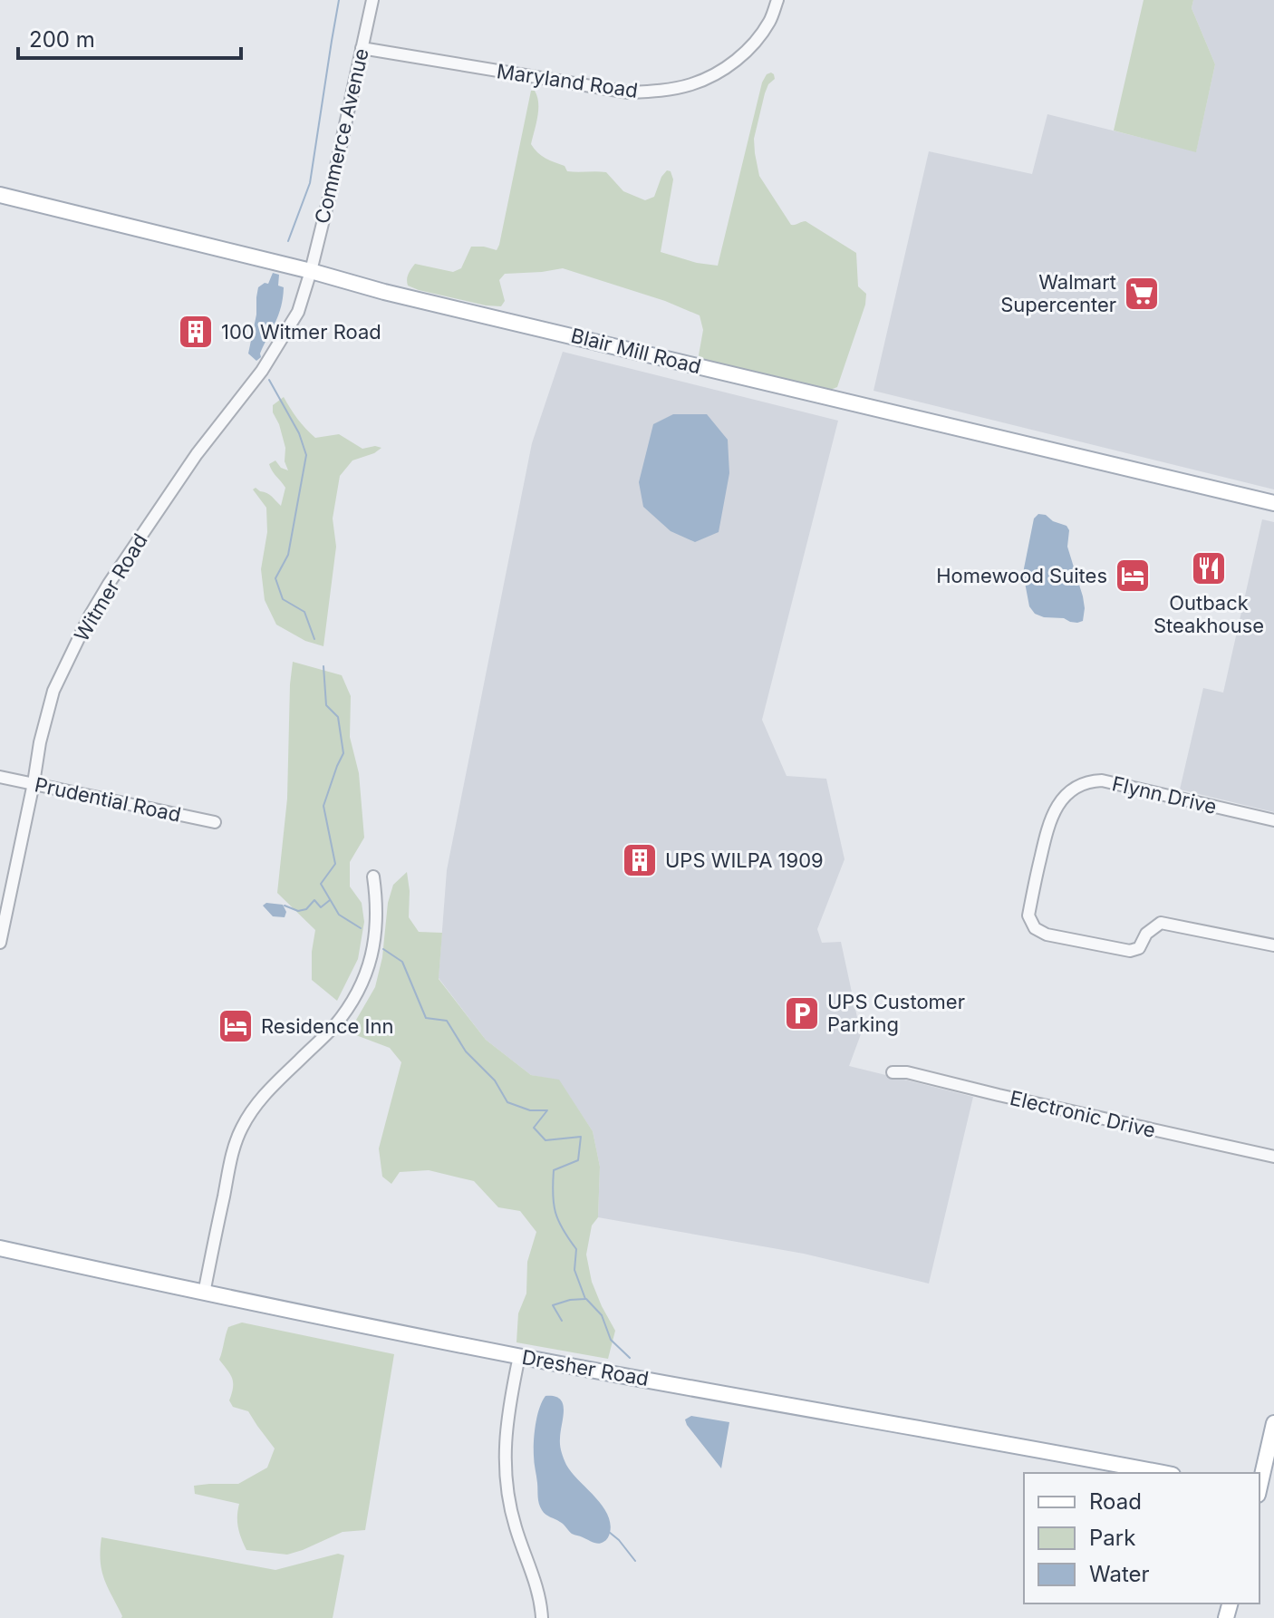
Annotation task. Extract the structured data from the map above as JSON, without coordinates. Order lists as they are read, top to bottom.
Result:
{
  "streets": {
    "main road": ["Blair Mill Road", "Dresher Road"],
    "street": [
      "Maryland Road",
      "Commerce Avenue",
      "Witmer Road",
      "Flynn Drive",
      "Prudential Road",
      "Electronic Drive"
    ]
  },
  "crossings": [
    ["Maryland Road", "Commerce Avenue"],
    ["Commerce Avenue", "Blair Mill Road"],
    ["Commerce Avenue", "Witmer Road"],
    ["Blair Mill Road", "Witmer Road"],
    ["Witmer Road", "Prudential Road"]
  ],
  "places": {
    "supermarket": ["Walmart Supercenter"],
    "building": ["100 Witmer Road", "UPS WILPA 1909"],
    "restaurant": ["Outback Steakhouse"],
    "hotel": ["Homewood Suites", "Residence Inn"],
    "parking": ["UPS Customer Parking"]
  },
  "legend": ["Road", "Park", "Water"],
  "scale_bar": "200 m"
}
